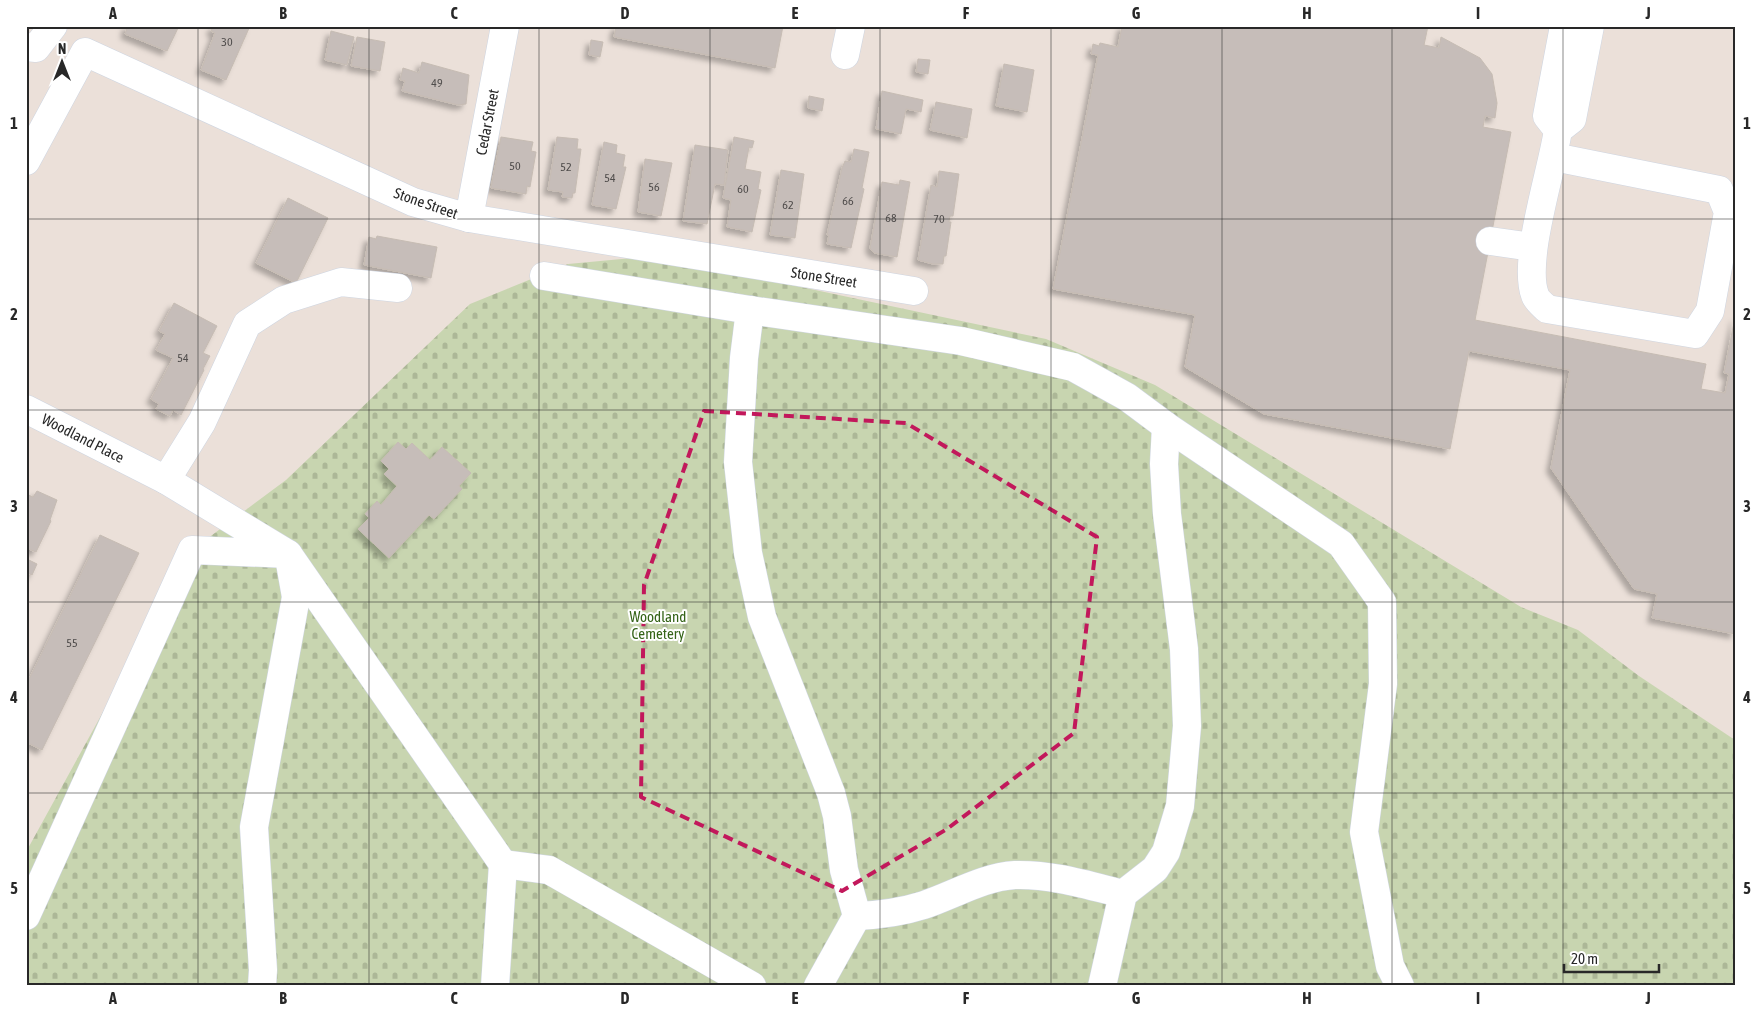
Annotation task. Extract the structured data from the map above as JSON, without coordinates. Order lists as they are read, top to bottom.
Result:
{
  "streets": {
    "street": ["Cedar Street", "Stone Street", "Woodland Place"]
  },
  "crossings": [
    ["Cedar Street", "Stone Street"]
  ],
  "parks": ["Woodland Cemetery"],
  "house_numbers": [
    "30",
    "49",
    "50",
    "52",
    "54",
    "56",
    "60",
    "66",
    "62",
    "68",
    "70",
    "54",
    "55"
  ],
  "scale_bar": "20 m",
  "north": "top",
  "grid": {
    "columns": [
      "A",
      "B",
      "C",
      "D",
      "E",
      "F",
      "G",
      "H",
      "I",
      "J"
    ],
    "rows": [
      "1",
      "2",
      "3",
      "4",
      "5"
    ]
  }
}
